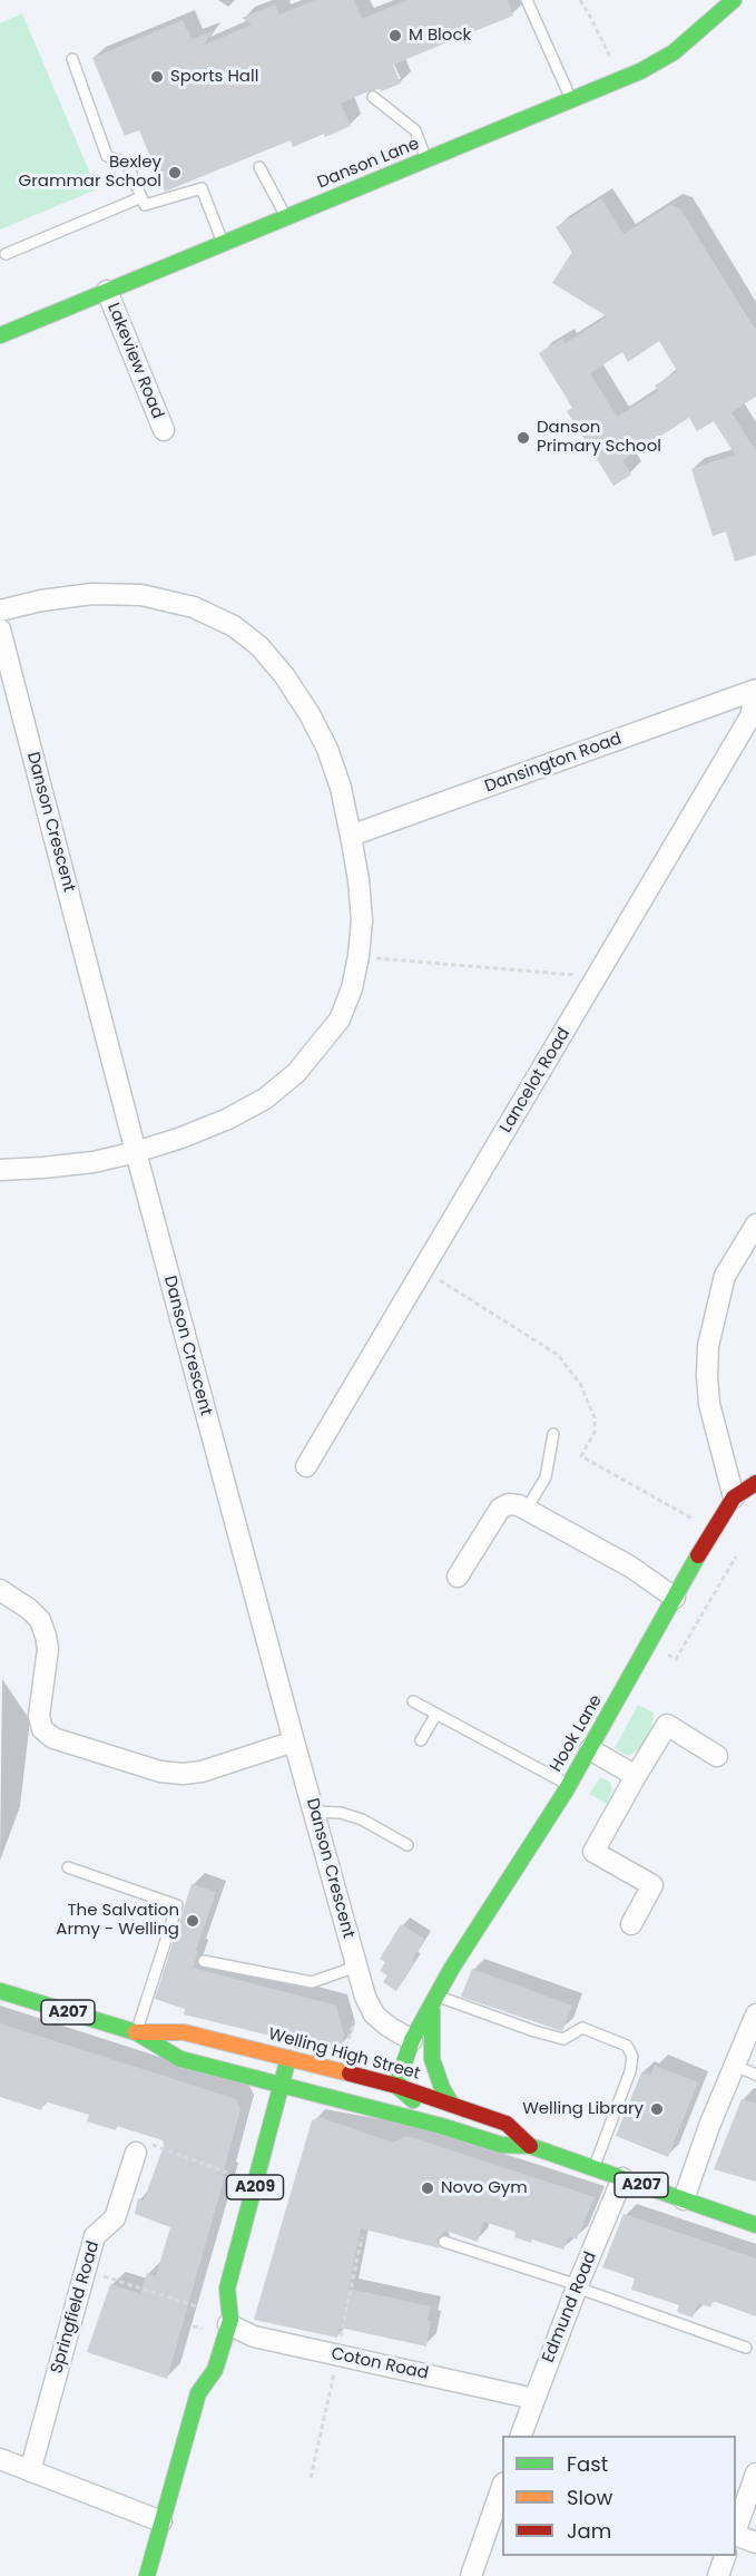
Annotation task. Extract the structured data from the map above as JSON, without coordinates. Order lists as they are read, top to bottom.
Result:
{
  "streets": {
    "main road": [
      "Danson Lane",
      "Hook Lane",
      "A207",
      "Welling High Street",
      "A209"
    ],
    "street": [
      "Lakeview Road",
      "Dansington Road",
      "Danson Crescent",
      "Lancelot Road",
      "Springfield Road",
      "Edmund Road",
      "Coton Road"
    ]
  },
  "crossings": [
    ["Danson Lane", "Lakeview Road"],
    ["Dansington Road", "Lancelot Road"],
    ["Danson Crescent", "Hook Lane"],
    ["Hook Lane", "Welling High Street"],
    ["A207", "Welling High Street"],
    ["A207", "Edmund Road"],
    ["Welling High Street", "A209"],
    ["A209", "Coton Road"],
    ["Edmund Road", "Coton Road"]
  ],
  "places": [
    "M Block",
    "Sports Hall",
    "Bexley Grammar School",
    "Danson Primary School",
    "The Salvation Army - Welling",
    "Welling Library",
    "Novo Gym"
  ],
  "legend": ["Fast", "Slow", "Jam"]
}
